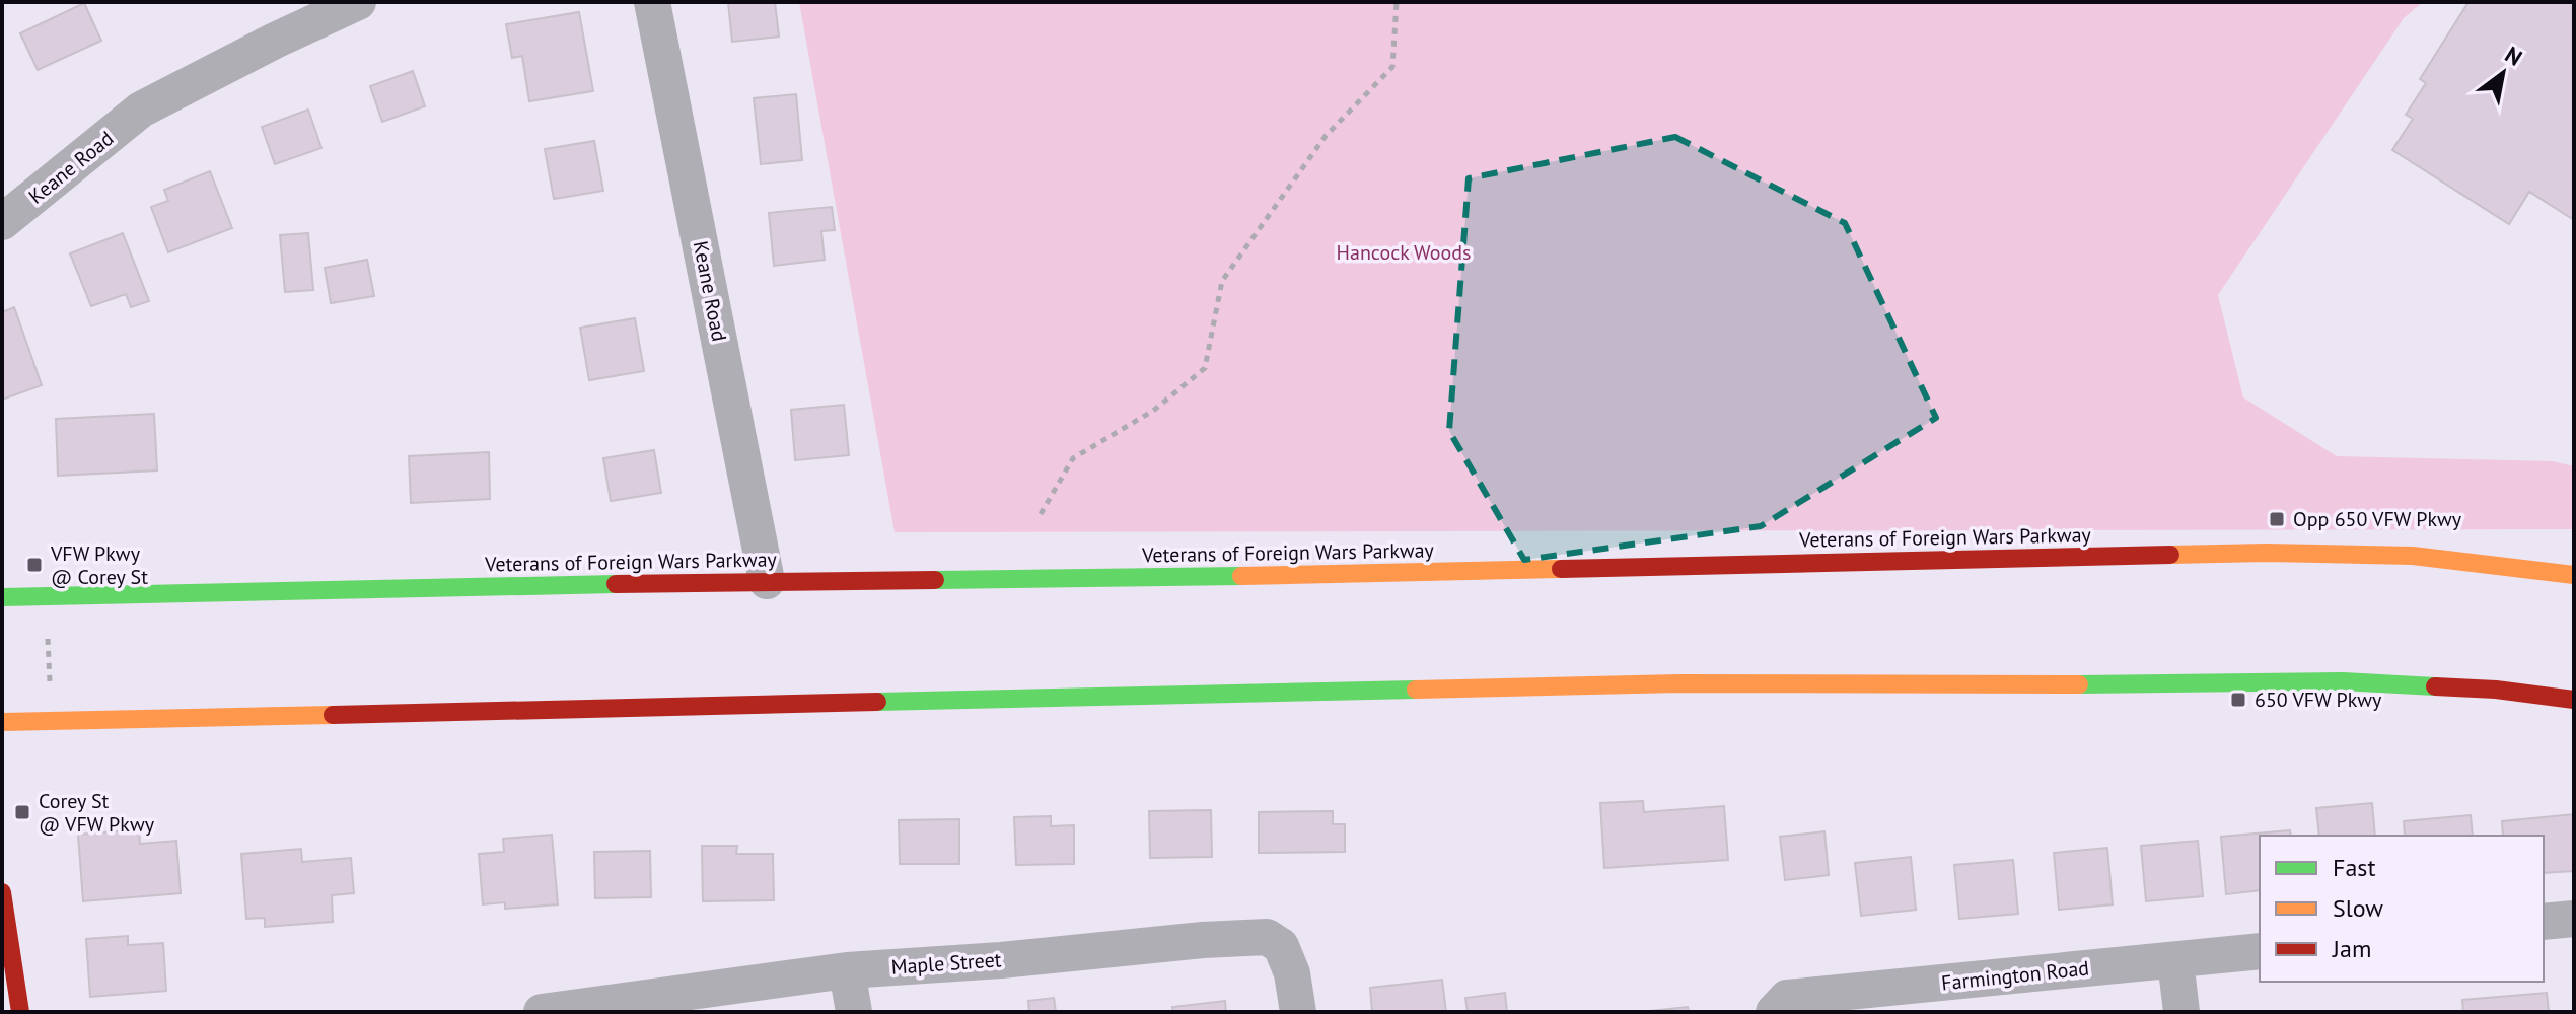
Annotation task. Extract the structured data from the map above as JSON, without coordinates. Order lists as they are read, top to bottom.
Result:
{
  "streets": {
    "main road": ["Veterans of Foreign Wars Parkway"],
    "street": ["Keane Road", "Maple Street", "Farmington Road"]
  },
  "crossings": [
    ["Keane Road", "Veterans of Foreign Wars Parkway"]
  ],
  "parks": ["Hancock Woods"],
  "places": {
    "transit": [
      "Opp 650 VFW Pkwy",
      "VFW Pkwy @ Corey St",
      "650 VFW Pkwy",
      "Corey St @ VFW Pkwy"
    ]
  },
  "legend": ["Fast", "Slow", "Jam"],
  "north": "top right"
}
